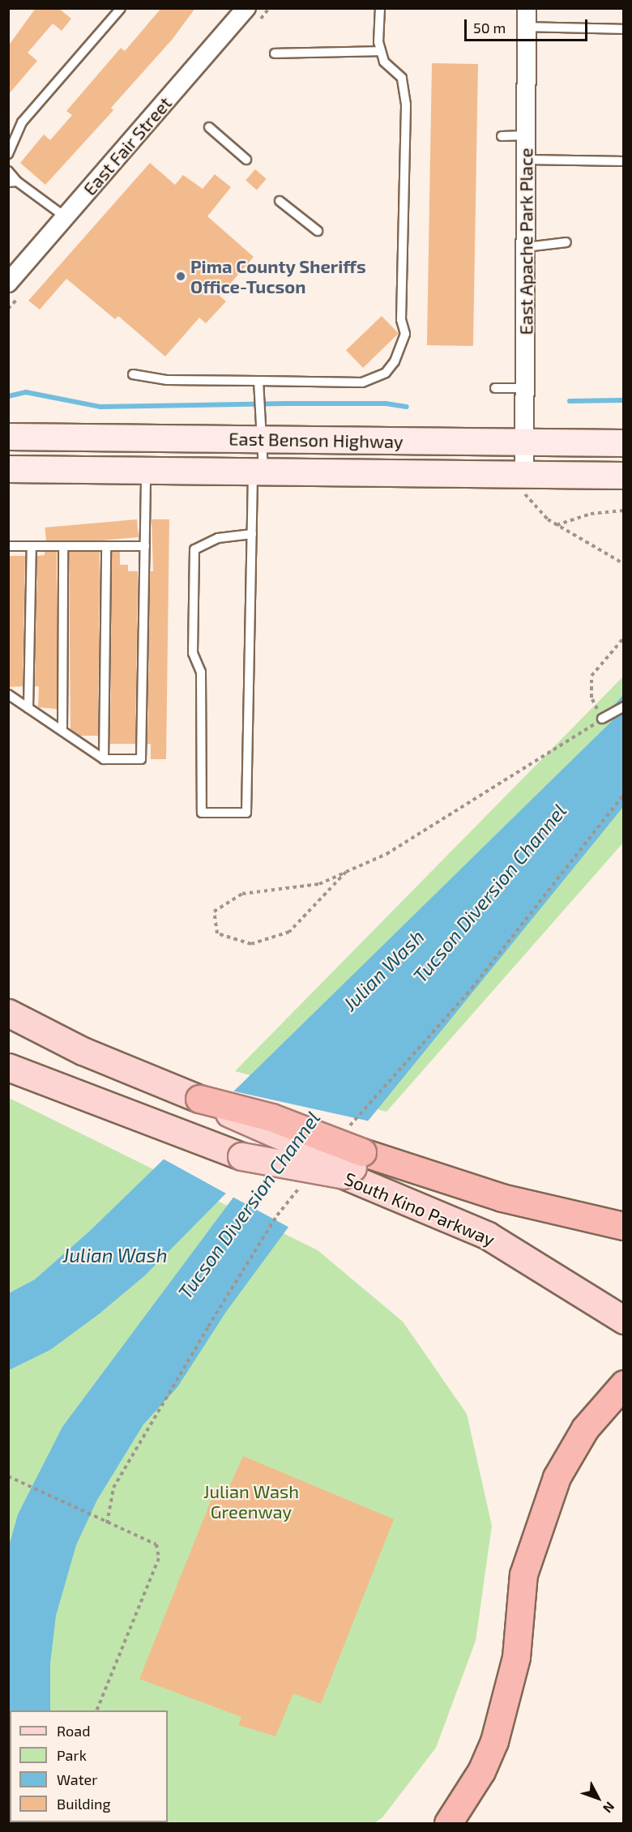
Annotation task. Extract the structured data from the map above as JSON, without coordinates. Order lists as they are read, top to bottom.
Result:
{
  "streets": {
    "main road": ["East Benson Highway", "South Kino Parkway"],
    "street": ["East Fair Street", "East Apache Park Place"]
  },
  "crossings": [
    ["East Apache Park Place", "East Benson Highway"]
  ],
  "water": ["Tucson Diversion Channel", "Julian Wash"],
  "parks": ["Julian Wash Greenway"],
  "places": ["Pima County Sheriffs Office-Tucson"],
  "legend": [
    "Road",
    "Park",
    "Water",
    "Building"
  ],
  "scale_bar": "50 m",
  "north": "bottom right"
}
